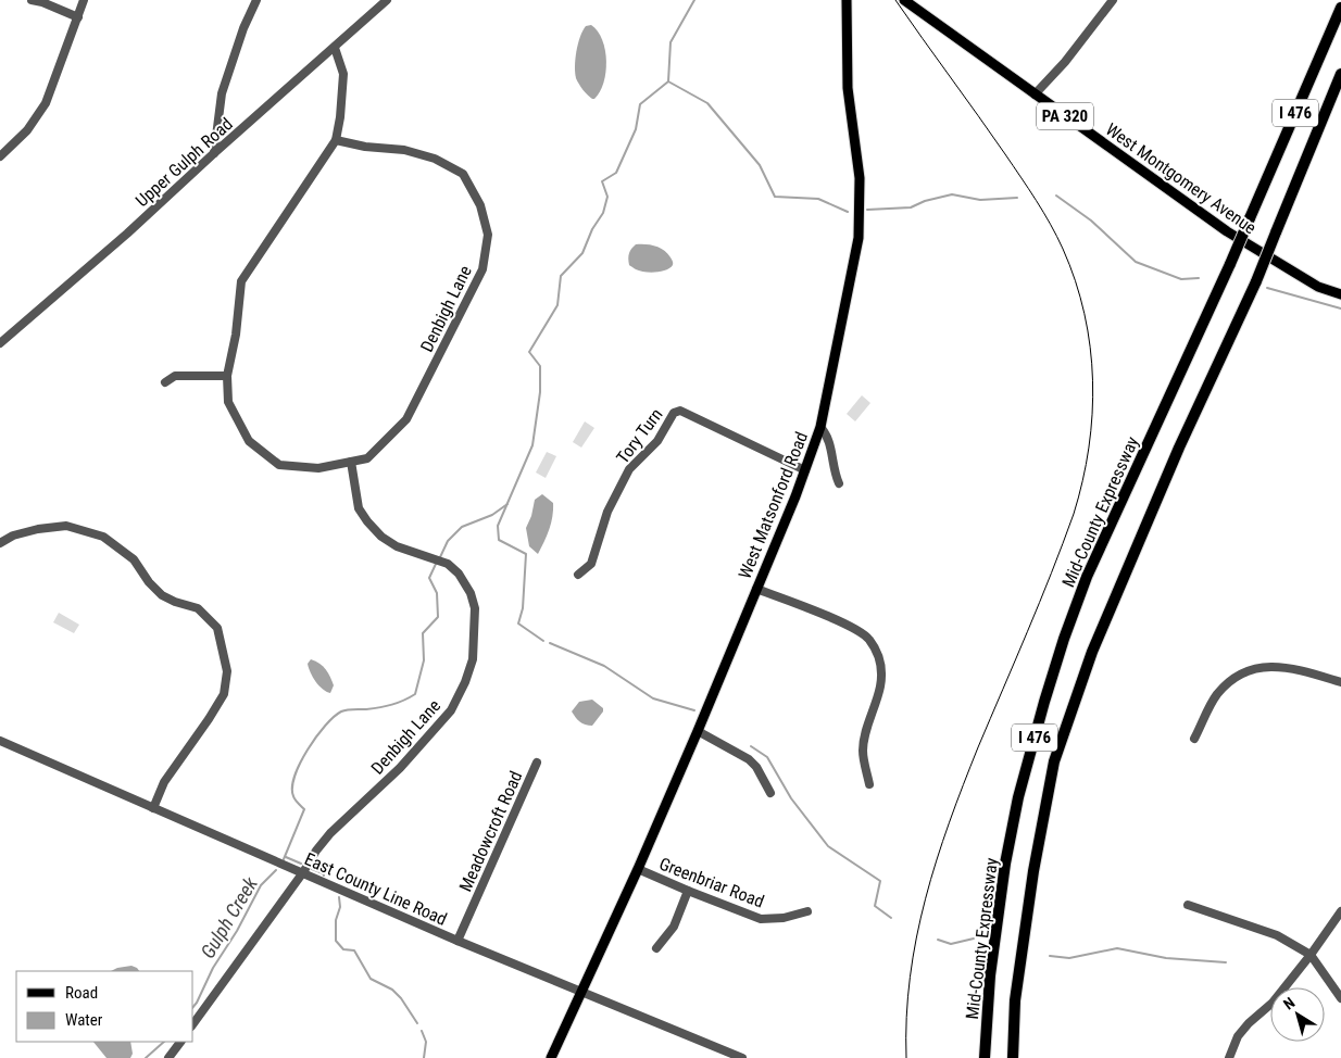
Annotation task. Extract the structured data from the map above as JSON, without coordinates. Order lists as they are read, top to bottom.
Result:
{
  "streets": {
    "highway": ["I 476", "Mid-County Expressway"],
    "main road": ["PA 320", "West Montgomery Avenue", "West Matsonford Road"],
    "street": [
      "Upper Gulph Road",
      "Denbigh Lane",
      "Tory Turn",
      "Meadowcroft Road",
      "Greenbriar Road",
      "East County Line Road"
    ]
  },
  "crossings": [
    ["Upper Gulph Road", "Denbigh Lane"],
    ["Denbigh Lane", "East County Line Road"],
    ["Tory Turn", "West Matsonford Road"],
    ["West Matsonford Road", "Greenbriar Road"],
    ["West Matsonford Road", "East County Line Road"],
    ["Meadowcroft Road", "East County Line Road"]
  ],
  "water": ["Gulph Creek"],
  "legend": ["Road", "Water"],
  "north": "top left"
}
